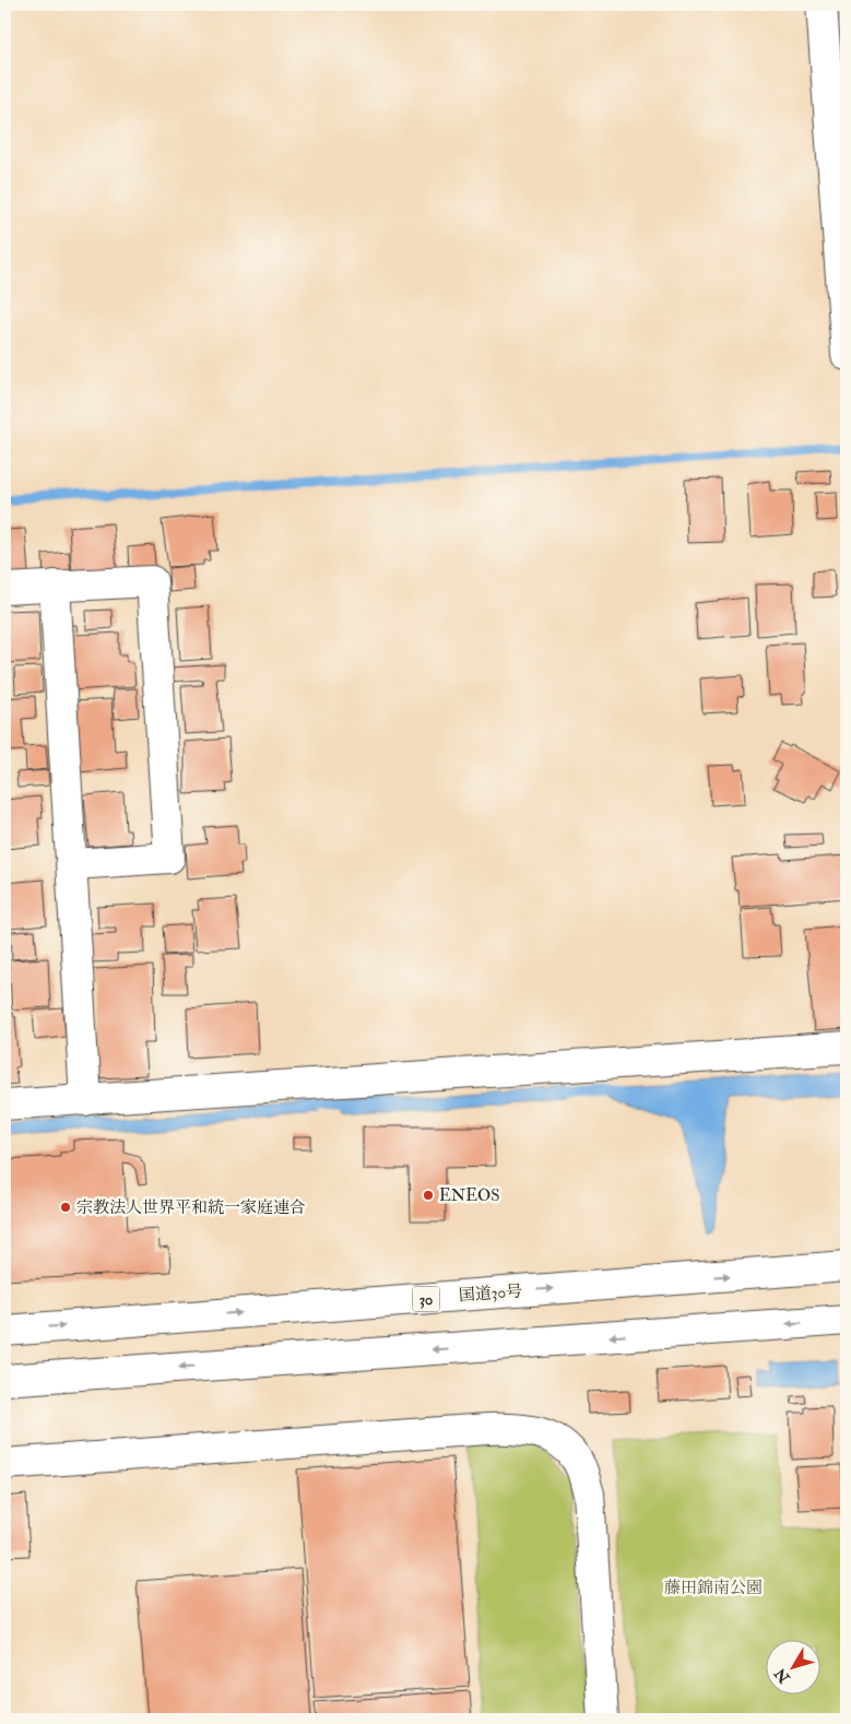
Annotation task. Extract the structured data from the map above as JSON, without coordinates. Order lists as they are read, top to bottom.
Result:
{
  "streets": {
    "main road": ["国道30号", "30"]
  },
  "parks": ["藤田錦南公園"],
  "places": ["ENEOS", "宗教法人世界平和統一家庭連合"],
  "north": "bottom left"
}
